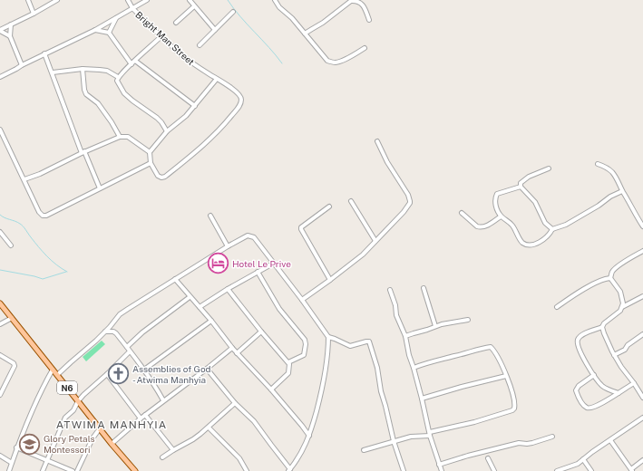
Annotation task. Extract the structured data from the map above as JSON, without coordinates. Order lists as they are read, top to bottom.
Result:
{
  "streets": {
    "main road": ["N6"],
    "street": ["Bright Man Street"]
  },
  "districts": ["ATWIMA MANHYIA"],
  "places": {
    "hotel": ["Hotel Le Prive"],
    "church": ["Assemblies of God - Atwima Manhyia"],
    "school or university": ["Glory Petals Montessori"]
  }
}
